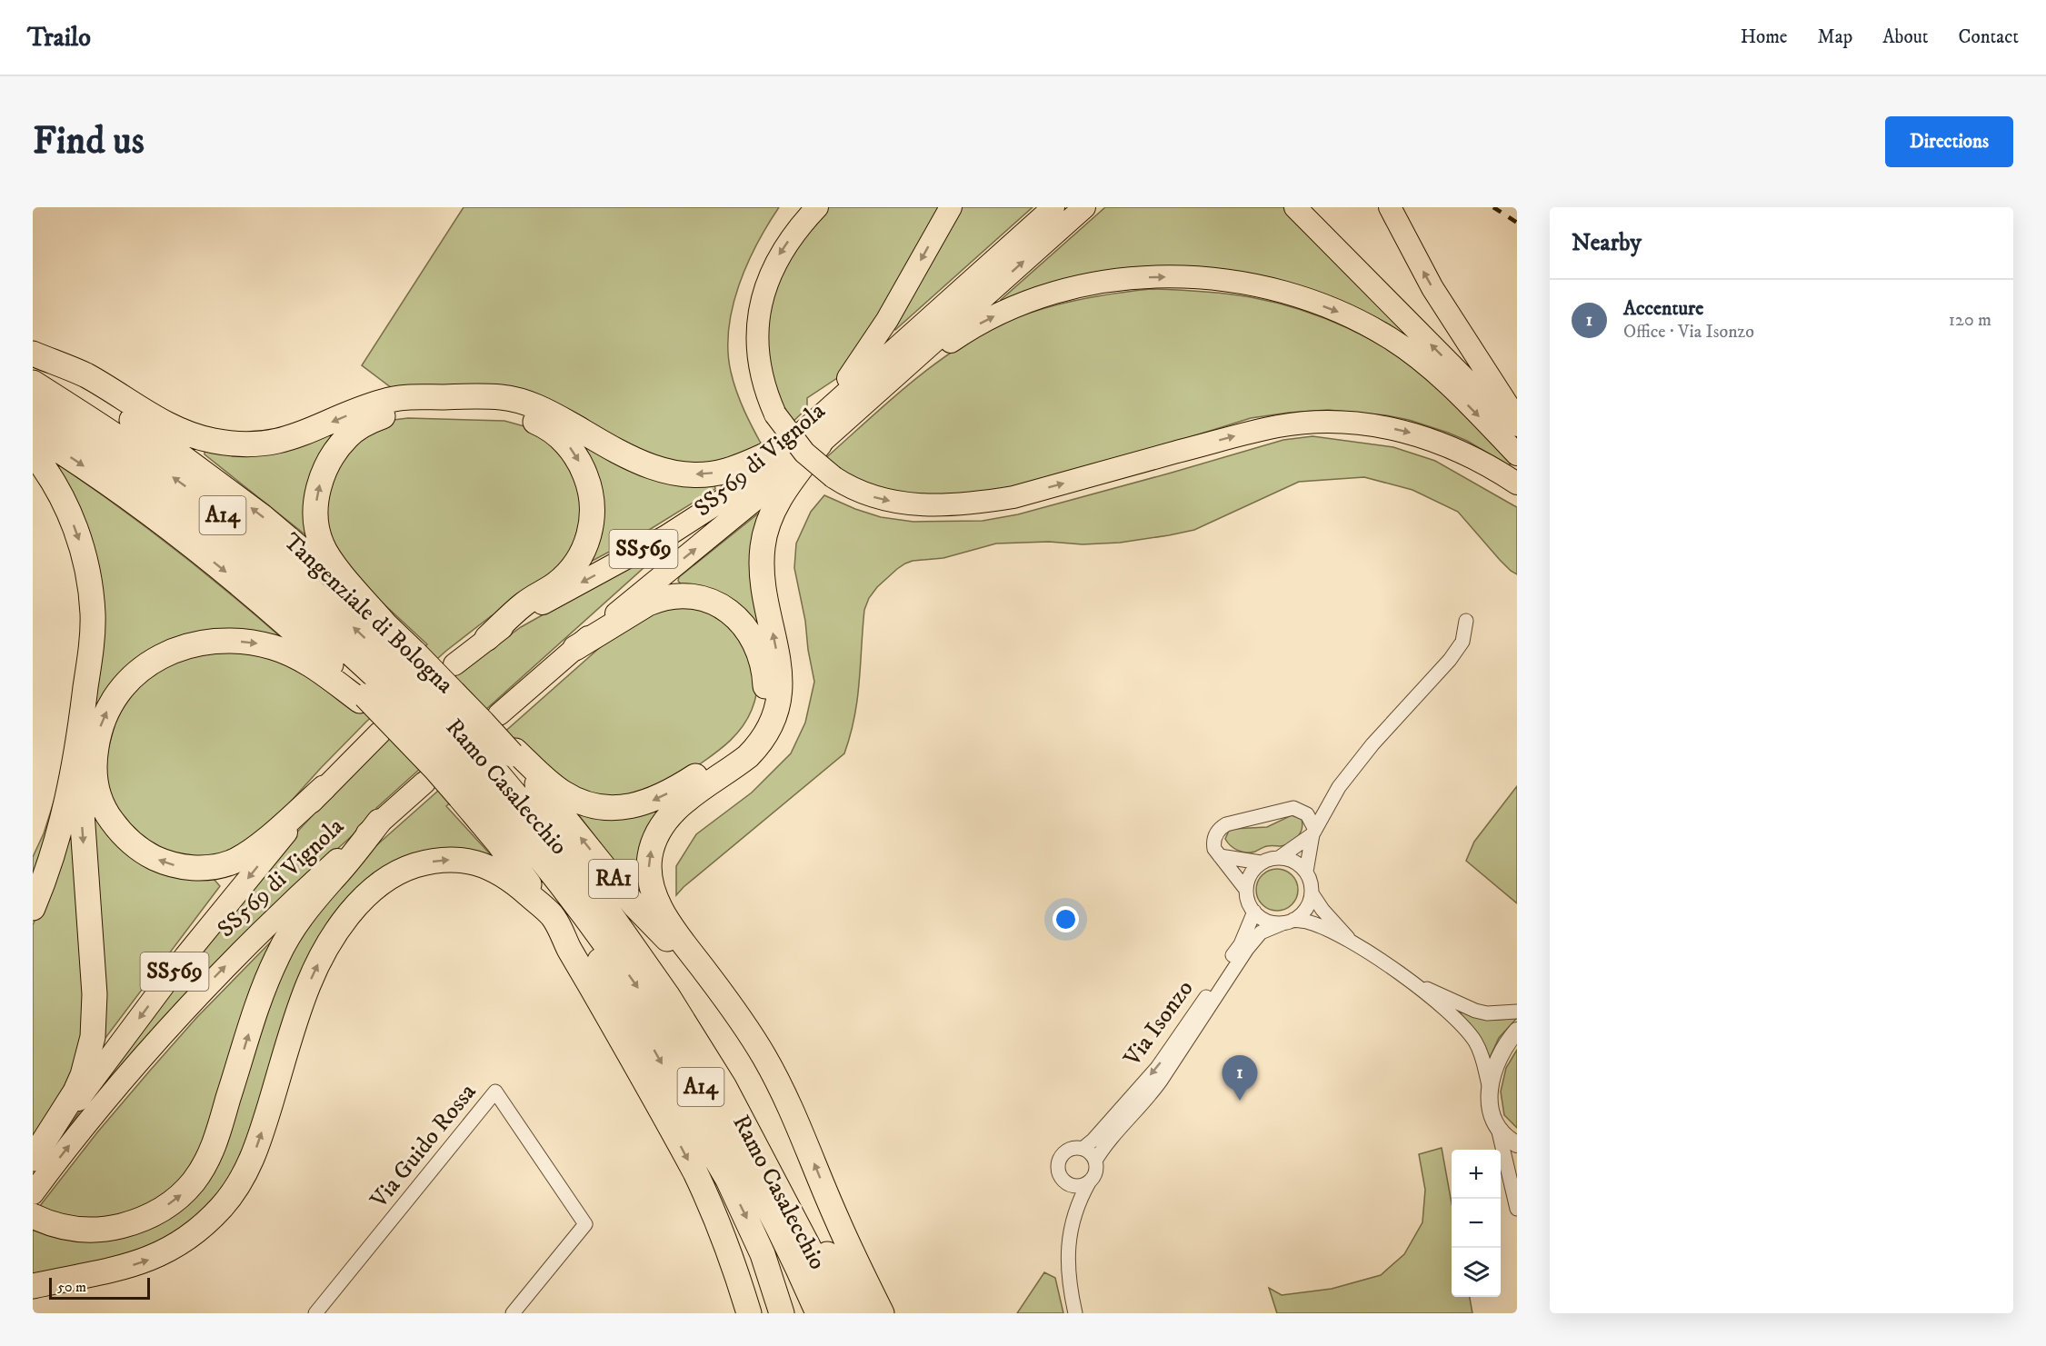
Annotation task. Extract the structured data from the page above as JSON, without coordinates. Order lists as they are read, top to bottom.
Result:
{
  "streets": {
    "highway": [
      "SS569 di Vignola",
      "A14",
      "SS569",
      "Tangenziale di Bologna",
      "Ramo Casalecchio",
      "RA1"
    ],
    "street": ["Via Isonzo", "Via Guido Rossa"]
  },
  "crossings": [
    ["SS569 di Vignola", "Tangenziale di Bologna"],
    ["Tangenziale di Bologna", "Ramo Casalecchio"],
    ["Tangenziale di Bologna", "RA1"]
  ],
  "scale_bar": "50 m",
  "page": {
    "header": "Trailo",
    "nav": [
      "Home",
      "Map",
      "About",
      "Contact"
    ],
    "buttons": "Directions",
    "title": "Find us",
    "heading": "Nearby",
    "list": [
      {
        "mark": "1",
        "name": "Accenture",
        "note": "Office · Via Isonzo",
        "value": "120 m"
      }
    ],
    "pins": "1",
    "map_buttons": ["+", "−"],
    "scale": "50 m"
  }
}
